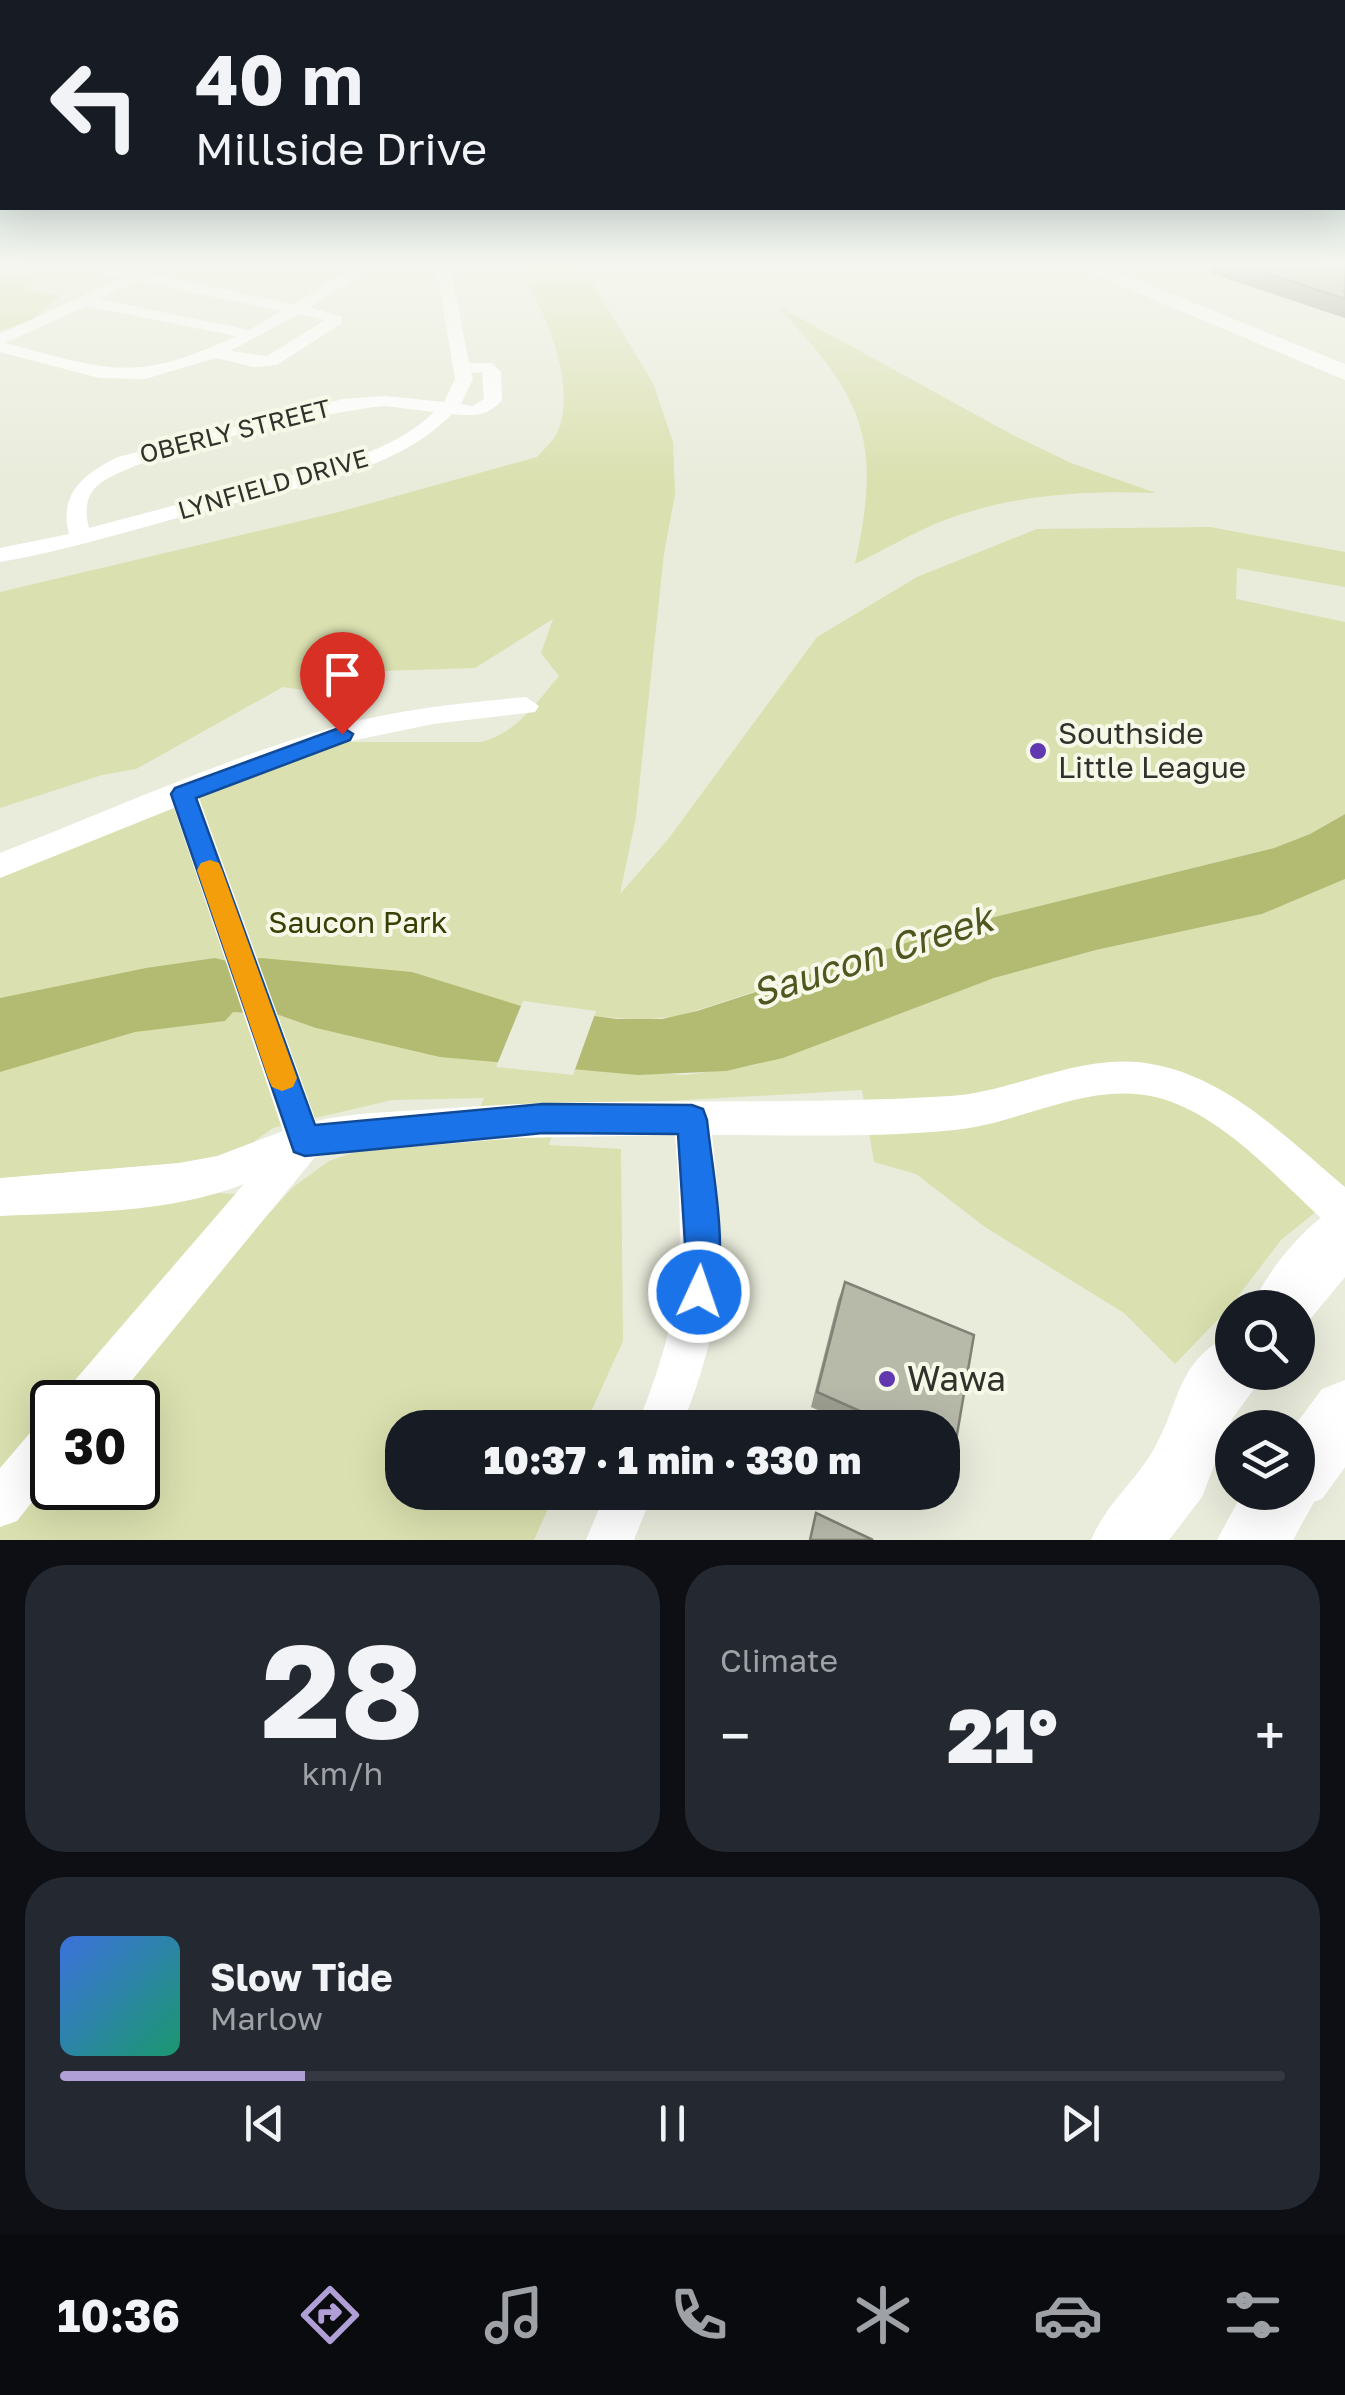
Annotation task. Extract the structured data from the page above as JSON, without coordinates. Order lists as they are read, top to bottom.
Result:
{
  "streets": {
    "street": ["OBERLY STREET", "LYNFIELD DRIVE"]
  },
  "crossings": [
    ["OBERLY STREET", "LYNFIELD DRIVE"]
  ],
  "water": ["Saucon Creek"],
  "parks": ["Saucon Park"],
  "places": ["Southside Little League", "Wawa"],
  "page": {
    "turn": ["40 m", "Millside Drive"],
    "limit": "30",
    "trip": "10:37 · 1 min · 330 m",
    "tile": [
      ["28", "km/h"],
      "Climate"
    ],
    "heat": ["−", "21°", "+"],
    "song": ["Slow Tide", "Marlow"],
    "tabs": "10:36"
  }
}
